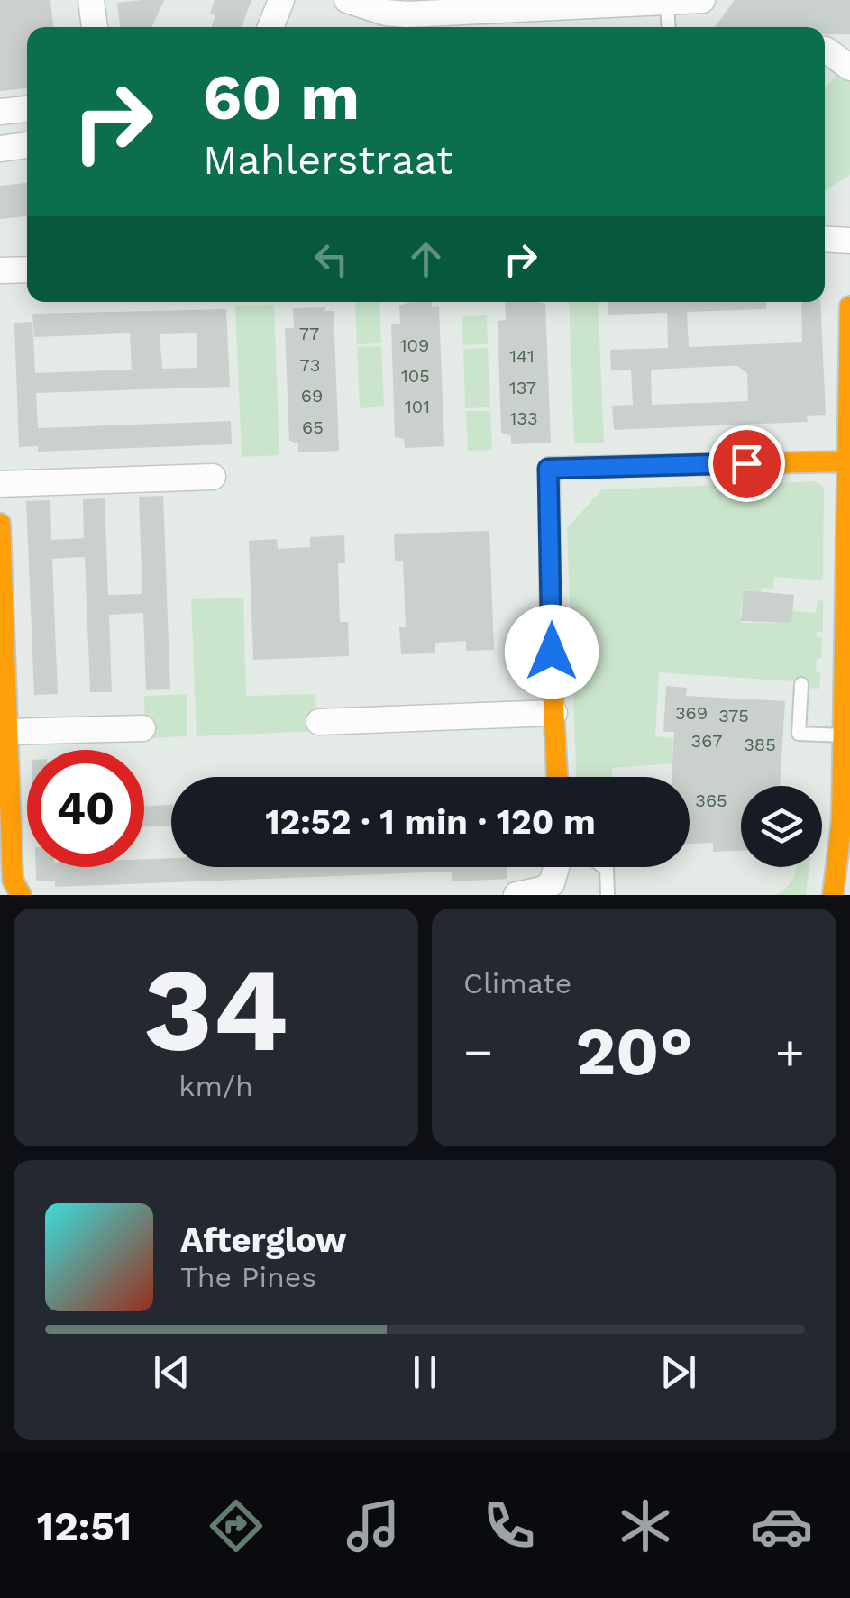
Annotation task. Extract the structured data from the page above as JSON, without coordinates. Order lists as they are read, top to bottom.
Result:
{
  "house_numbers": [
    "77",
    "109",
    "141",
    "73",
    "105",
    "137",
    "69",
    "101",
    "133",
    "65",
    "369",
    "375",
    "367",
    "385",
    "365"
  ],
  "page": {
    "turn": ["60 m", "Mahlerstraat"],
    "limit": "40",
    "trip": "12:52 · 1 min · 120 m",
    "tile": [
      ["34", "km/h"],
      "Climate"
    ],
    "heat": ["−", "20°", "+"],
    "song": ["Afterglow", "The Pines"],
    "tabs": "12:51"
  }
}
